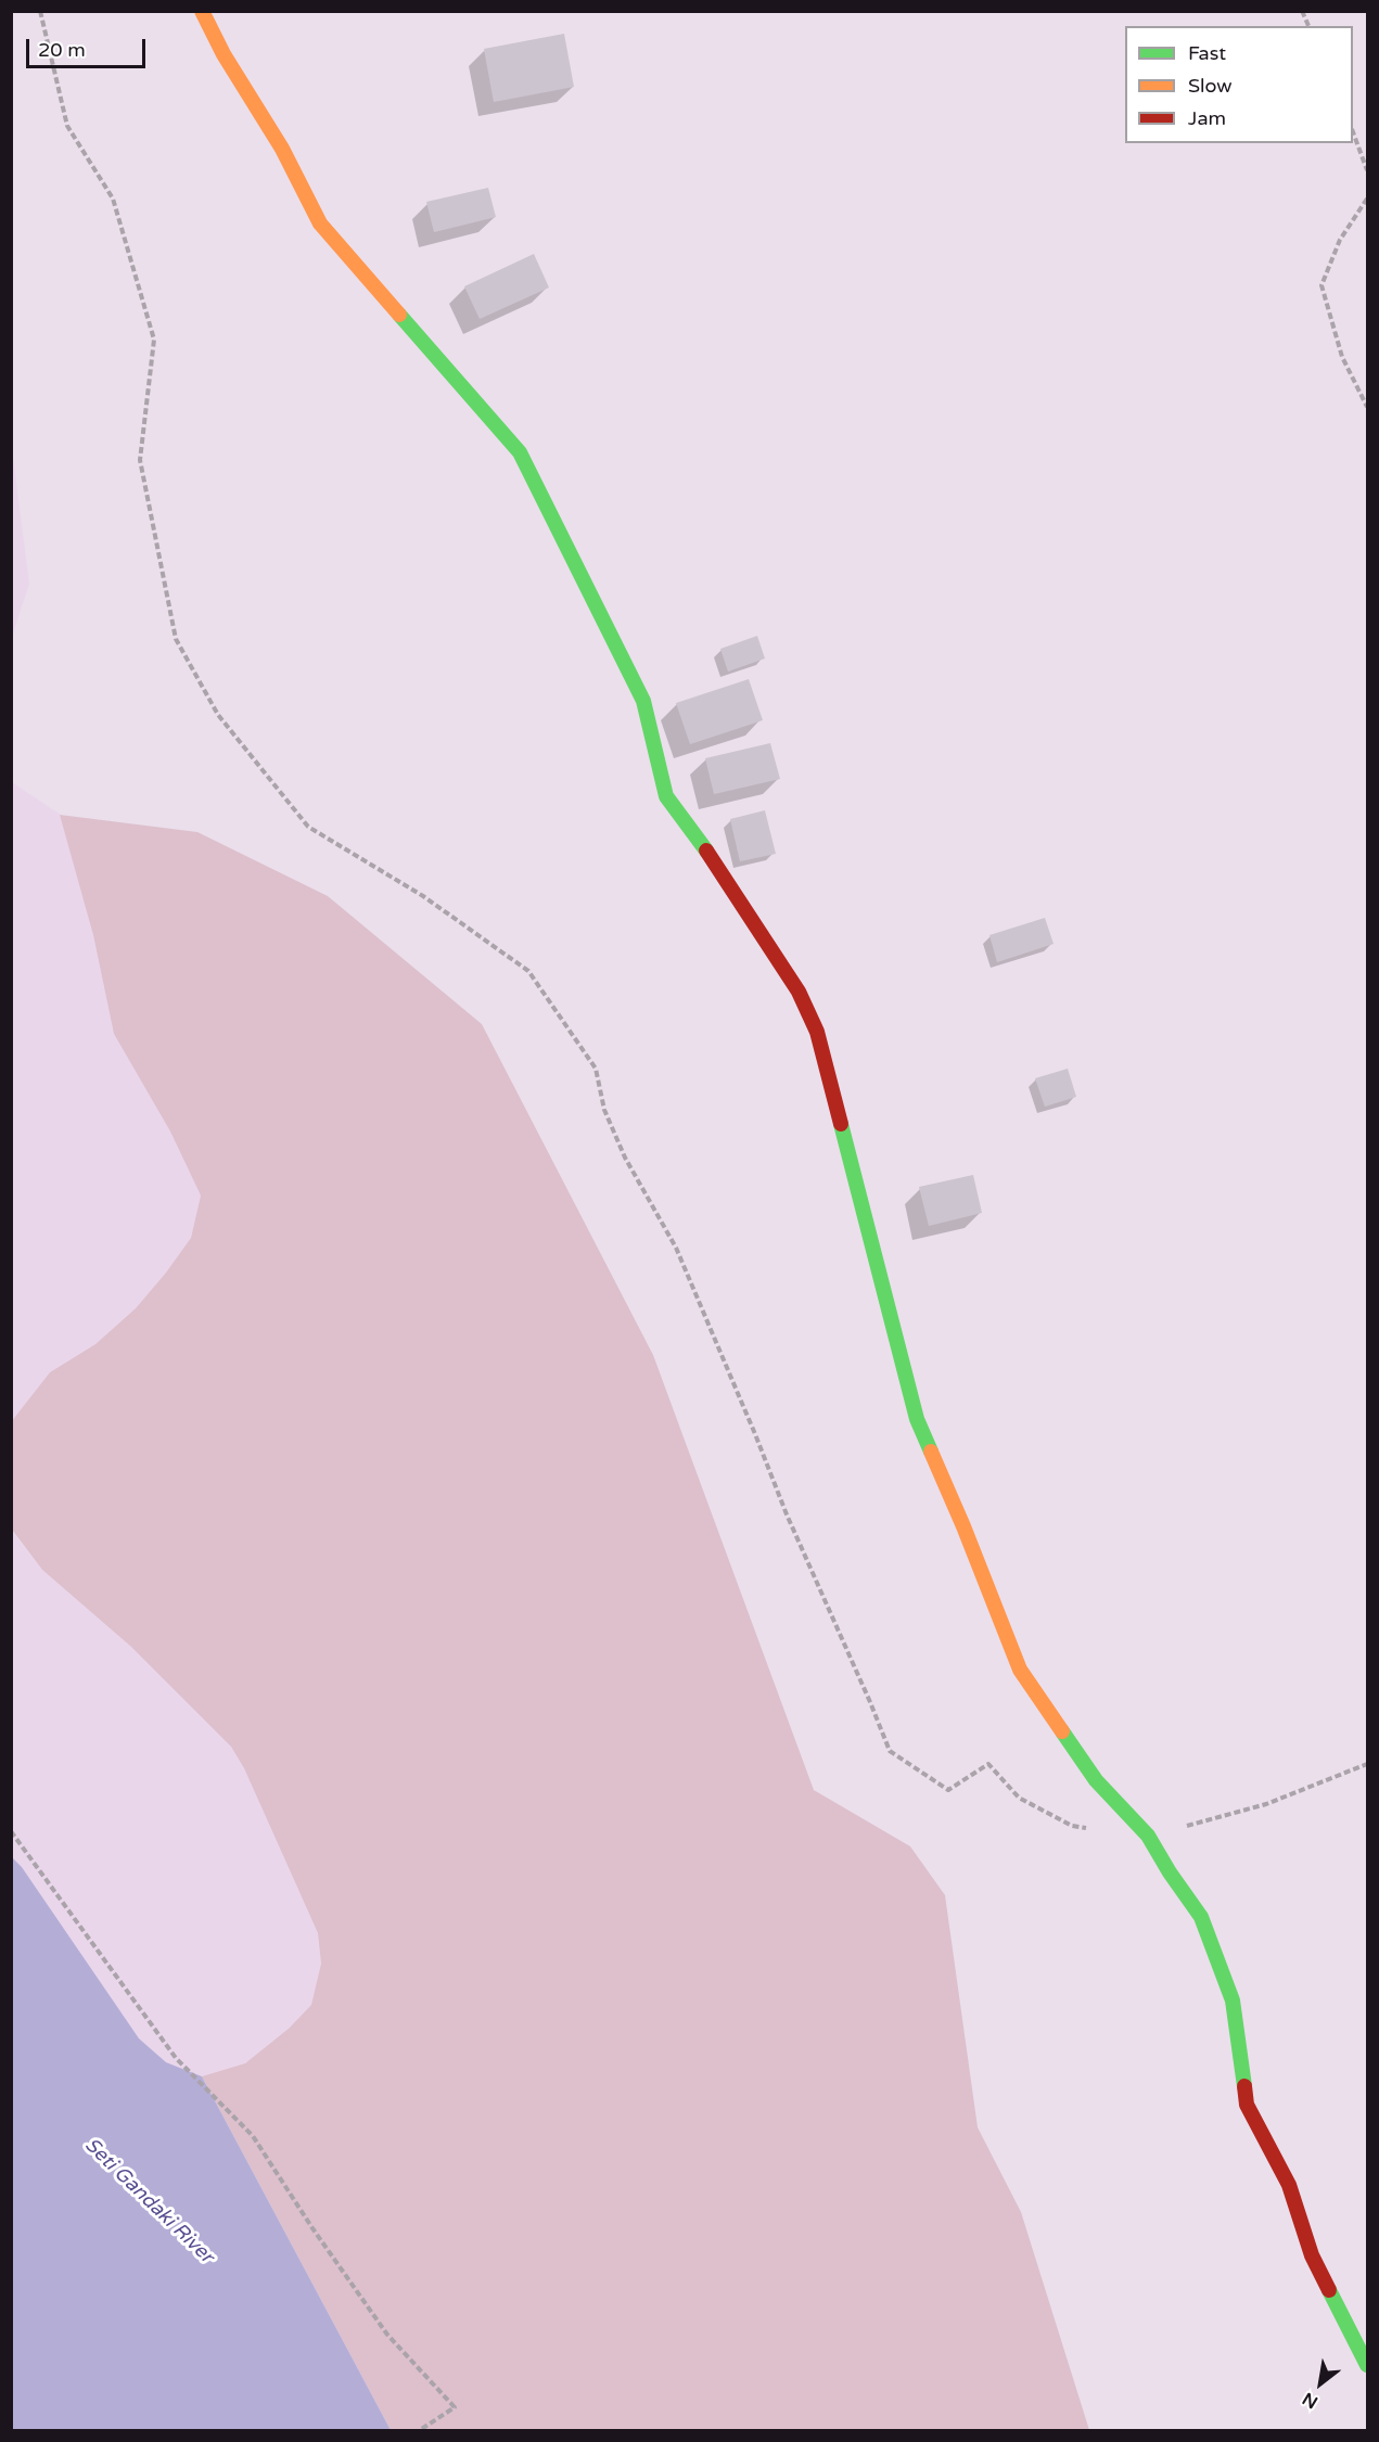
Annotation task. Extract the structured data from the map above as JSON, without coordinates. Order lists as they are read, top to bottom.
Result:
{
  "water": ["Seti Gandaki River"],
  "legend": ["Fast", "Slow", "Jam"],
  "scale_bar": "20 m",
  "north": "bottom left"
}
